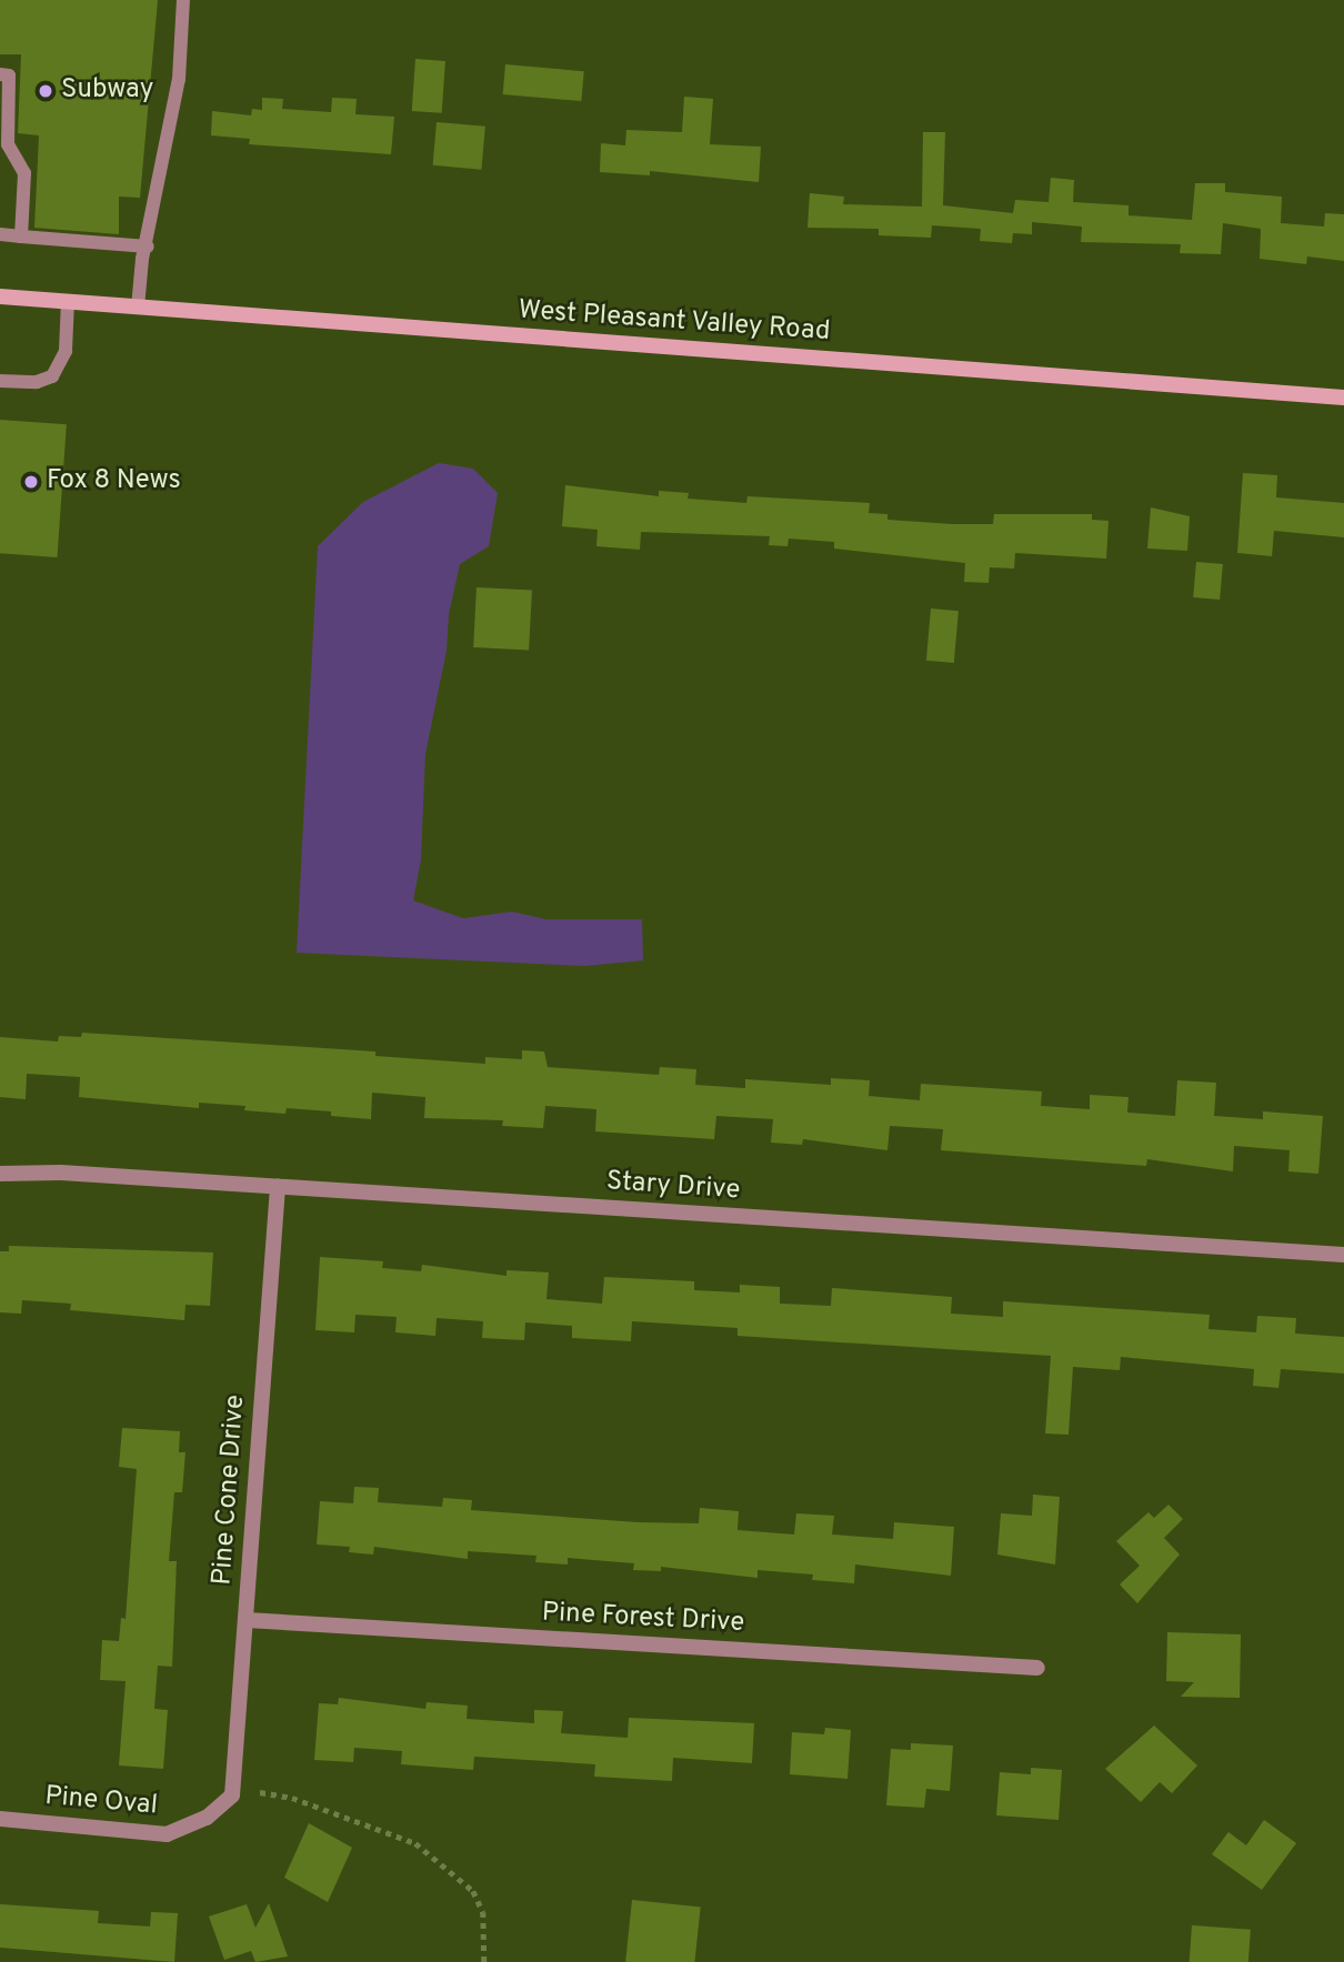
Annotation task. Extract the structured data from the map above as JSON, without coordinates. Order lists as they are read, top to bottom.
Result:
{
  "streets": {
    "main road": ["West Pleasant Valley Road"],
    "street": [
      "Stary Drive",
      "Pine Cone Drive",
      "Pine Forest Drive",
      "Pine Oval"
    ]
  },
  "crossings": [
    ["Stary Drive", "Pine Cone Drive"],
    ["Pine Cone Drive", "Pine Forest Drive"],
    ["Pine Cone Drive", "Pine Oval"]
  ],
  "places": ["Subway", "Fox 8 News"]
}
